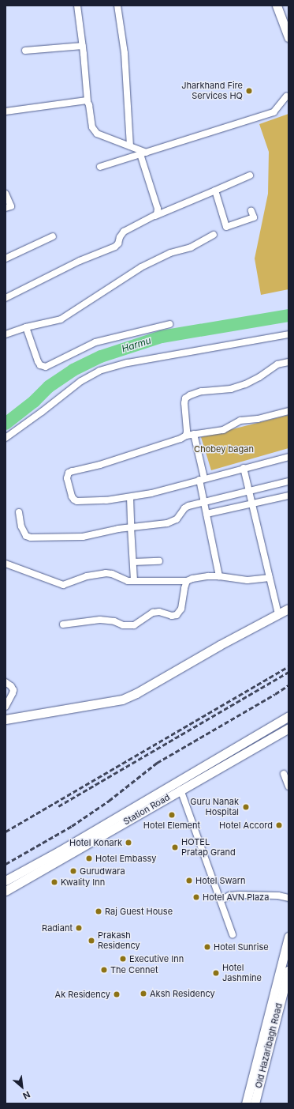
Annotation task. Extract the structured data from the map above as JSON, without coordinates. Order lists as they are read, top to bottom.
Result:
{
  "streets": {
    "street": ["Station Road", "Old Hazaribagh Road"]
  },
  "water": ["Harmu"],
  "parks": ["Chobey bagan"],
  "places": [
    "Jharkhand Fire Services HQ",
    "Guru Nanak Hospital",
    "Hotel Element",
    "Hotel Accord",
    "Hotel Konark",
    "HOTEL Pratap Grand",
    "Hotel Embassy",
    "Gurudwara",
    "Hotel Swarn",
    "Kwality Inn",
    "Hotel AVN Plaza",
    "Raj Guest House",
    "Radiant",
    "Prakash Residency",
    "Hotel Sunrise",
    "Executive Inn",
    "The Cennet",
    "Hotel Jashmine",
    "Aksh Residency",
    "Ak Residency"
  ],
  "north": "bottom right"
}
